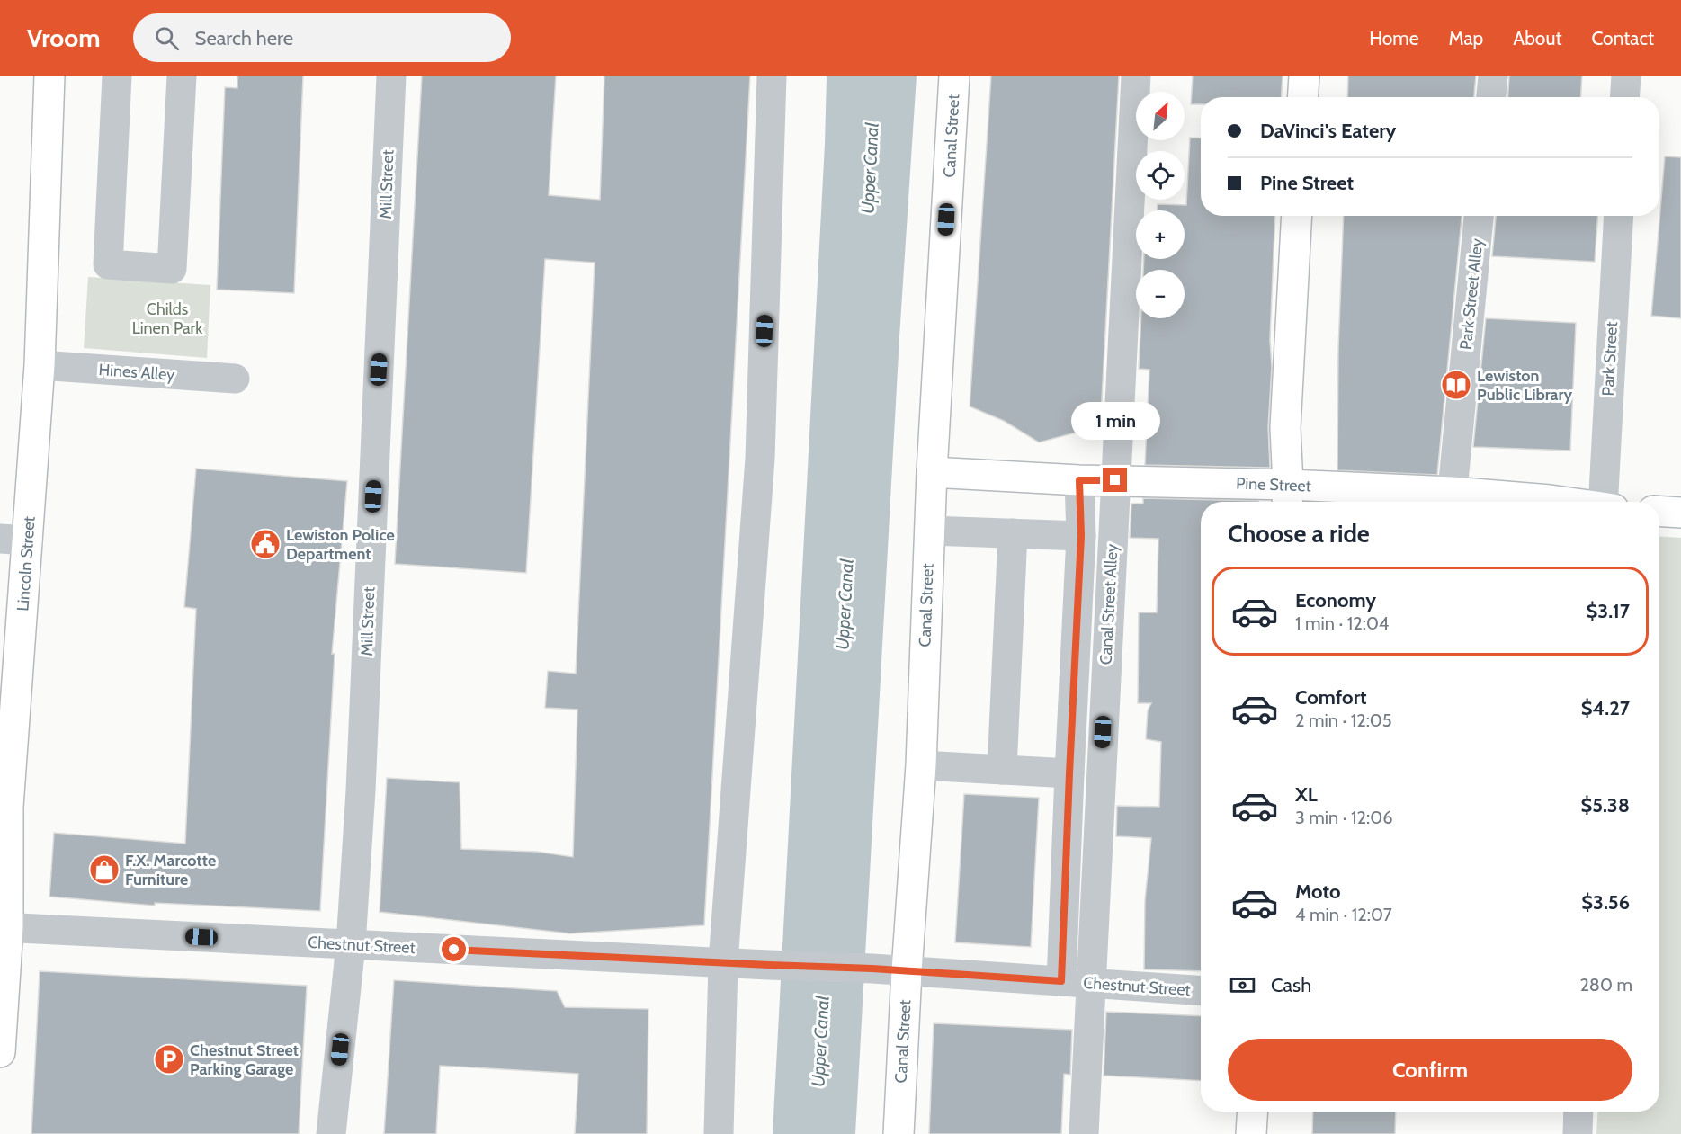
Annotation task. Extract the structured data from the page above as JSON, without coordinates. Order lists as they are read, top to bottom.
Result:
{
  "streets": {
    "main road": ["Canal Street", "Pine Street", "Lincoln Street"],
    "street": [
      "Mill Street",
      "Park Street Alley",
      "Park Street",
      "Hines Alley",
      "Canal Street Alley",
      "Chestnut Street"
    ]
  },
  "crossings": [
    ["Canal Street", "Pine Street"],
    ["Canal Street", "Chestnut Street"],
    ["Mill Street", "Chestnut Street"],
    ["Park Street Alley", "Pine Street"],
    ["Hines Alley", "Lincoln Street"],
    ["Pine Street", "Canal Street Alley"],
    ["Lincoln Street", "Chestnut Street"],
    ["Canal Street Alley", "Chestnut Street"]
  ],
  "water": ["Upper Canal"],
  "parks": ["Childs Linen Park"],
  "places": {
    "library": ["Lewiston Public Library"],
    "public building": ["Lewiston Police Department"],
    "shop": ["F.X. Marcotte Furniture"],
    "parking": ["Chestnut Street Parking Garage"]
  },
  "north": "top right",
  "page": {
    "header": "Vroom",
    "search": "Search here",
    "nav": [
      "Home",
      "Map",
      "About",
      "Contact"
    ],
    "map_buttons": ["+", "−"],
    "banner": ["DaVinci's Eatery", "Pine Street"],
    "bubble": "1 min",
    "heading": "Choose a ride",
    "list": [
      {
        "name": "Economy",
        "note": "1 min · 12:04",
        "value": "$3.17"
      },
      {
        "name": "Comfort",
        "note": "2 min · 12:05",
        "value": "$4.27"
      },
      {
        "name": "XL",
        "note": "3 min · 12:06",
        "value": "$5.38"
      },
      {
        "name": "Moto",
        "note": "4 min · 12:07",
        "value": "$3.56"
      }
    ],
    "pay": ["Cash", "280 m"],
    "buttons": "Confirm"
  }
}
